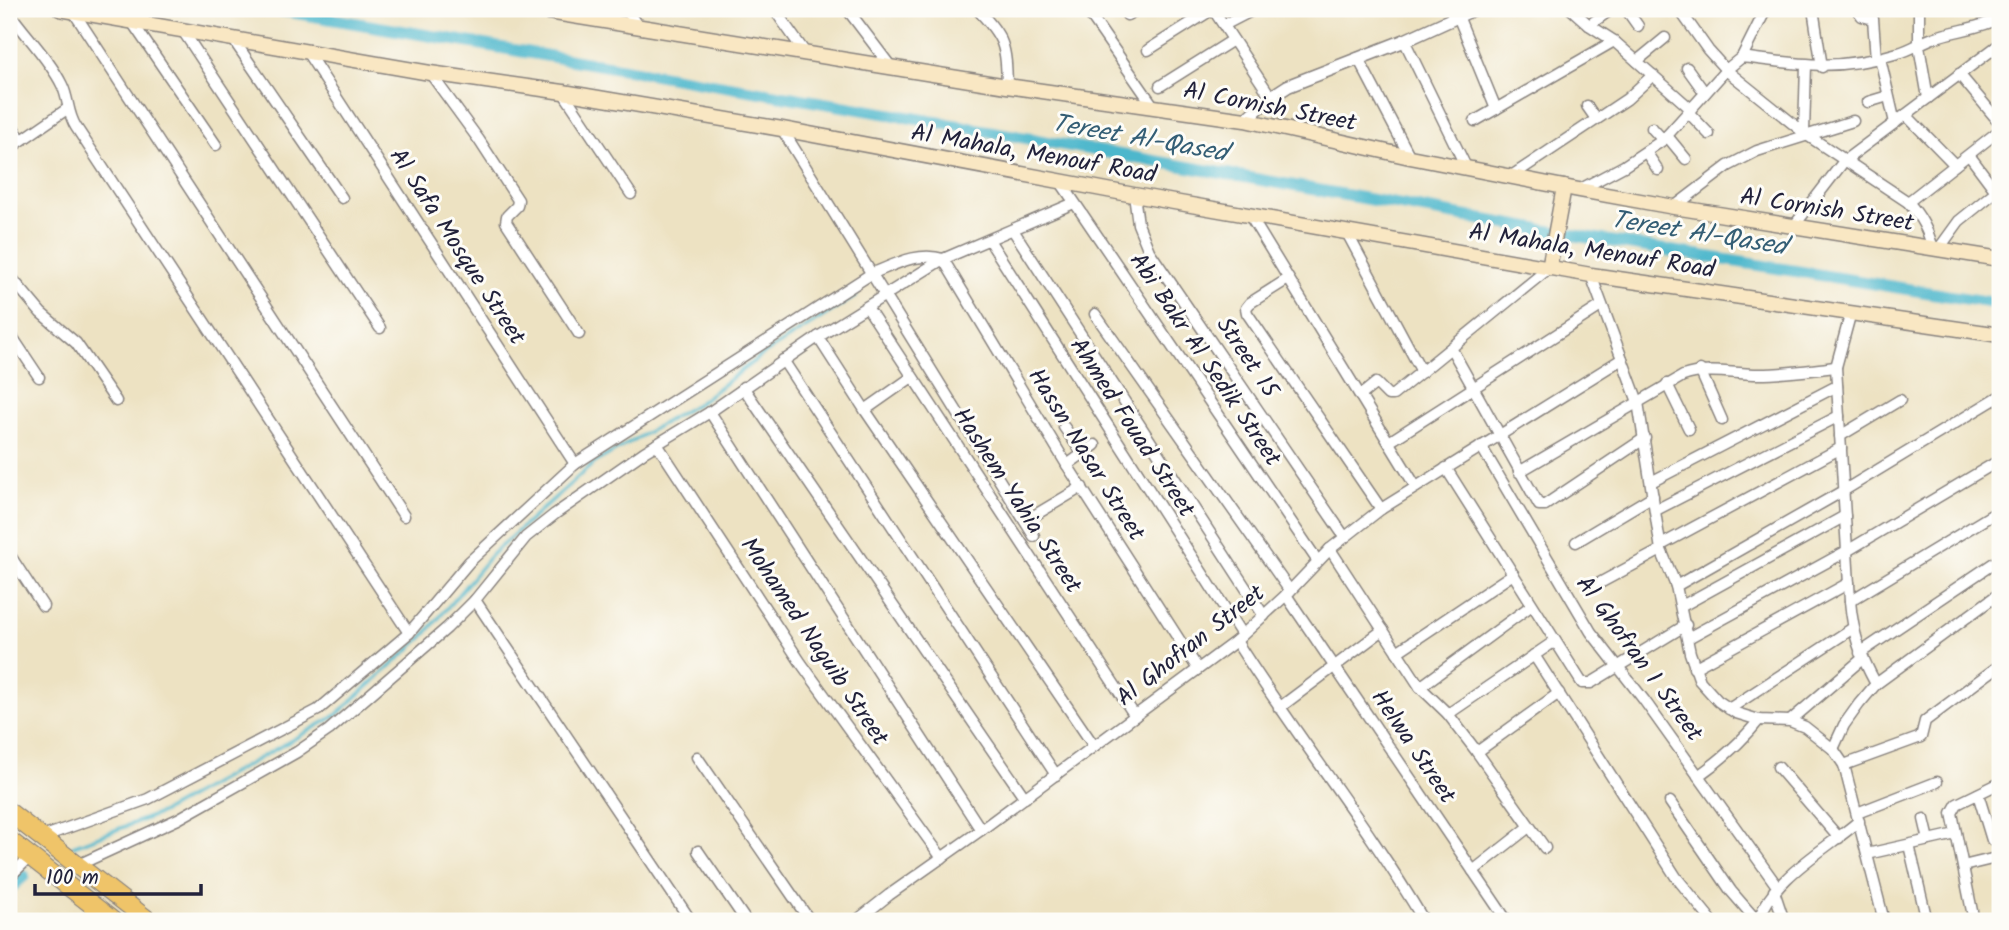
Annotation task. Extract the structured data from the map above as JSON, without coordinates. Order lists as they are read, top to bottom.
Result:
{
  "streets": {
    "main road": ["Al Cornish Street", "Al Mahala, Menouf Road"],
    "street": [
      "Al Safa Mosque Street",
      "Street 15",
      "Abi Bakr Al Sedik Street",
      "Ahmed Fouad Street",
      "Hassn Nasar Street",
      "Hashem Yahia Street",
      "Mohamed Naguib Street",
      "Al Ghofran Street",
      "Al Ghofran 1 Street",
      "Helwa Street"
    ]
  },
  "crossings": [
    ["Al Mahala, Menouf Road", "Al Safa Mosque Street"],
    ["Al Mahala, Menouf Road", "Street 15"],
    ["Al Mahala, Menouf Road", "Abi Bakr Al Sedik Street"],
    ["Street 15", "Al Ghofran Street"],
    ["Abi Bakr Al Sedik Street", "Al Ghofran Street"],
    ["Ahmed Fouad Street", "Al Ghofran Street"],
    ["Hassn Nasar Street", "Al Ghofran Street"],
    ["Hashem Yahia Street", "Al Ghofran Street"],
    ["Mohamed Naguib Street", "Al Ghofran Street"],
    ["Al Ghofran Street", "Al Ghofran 1 Street"],
    ["Al Ghofran Street", "Helwa Street"]
  ],
  "water": ["Tereet Al-Qased"],
  "scale_bar": "100 m"
}
